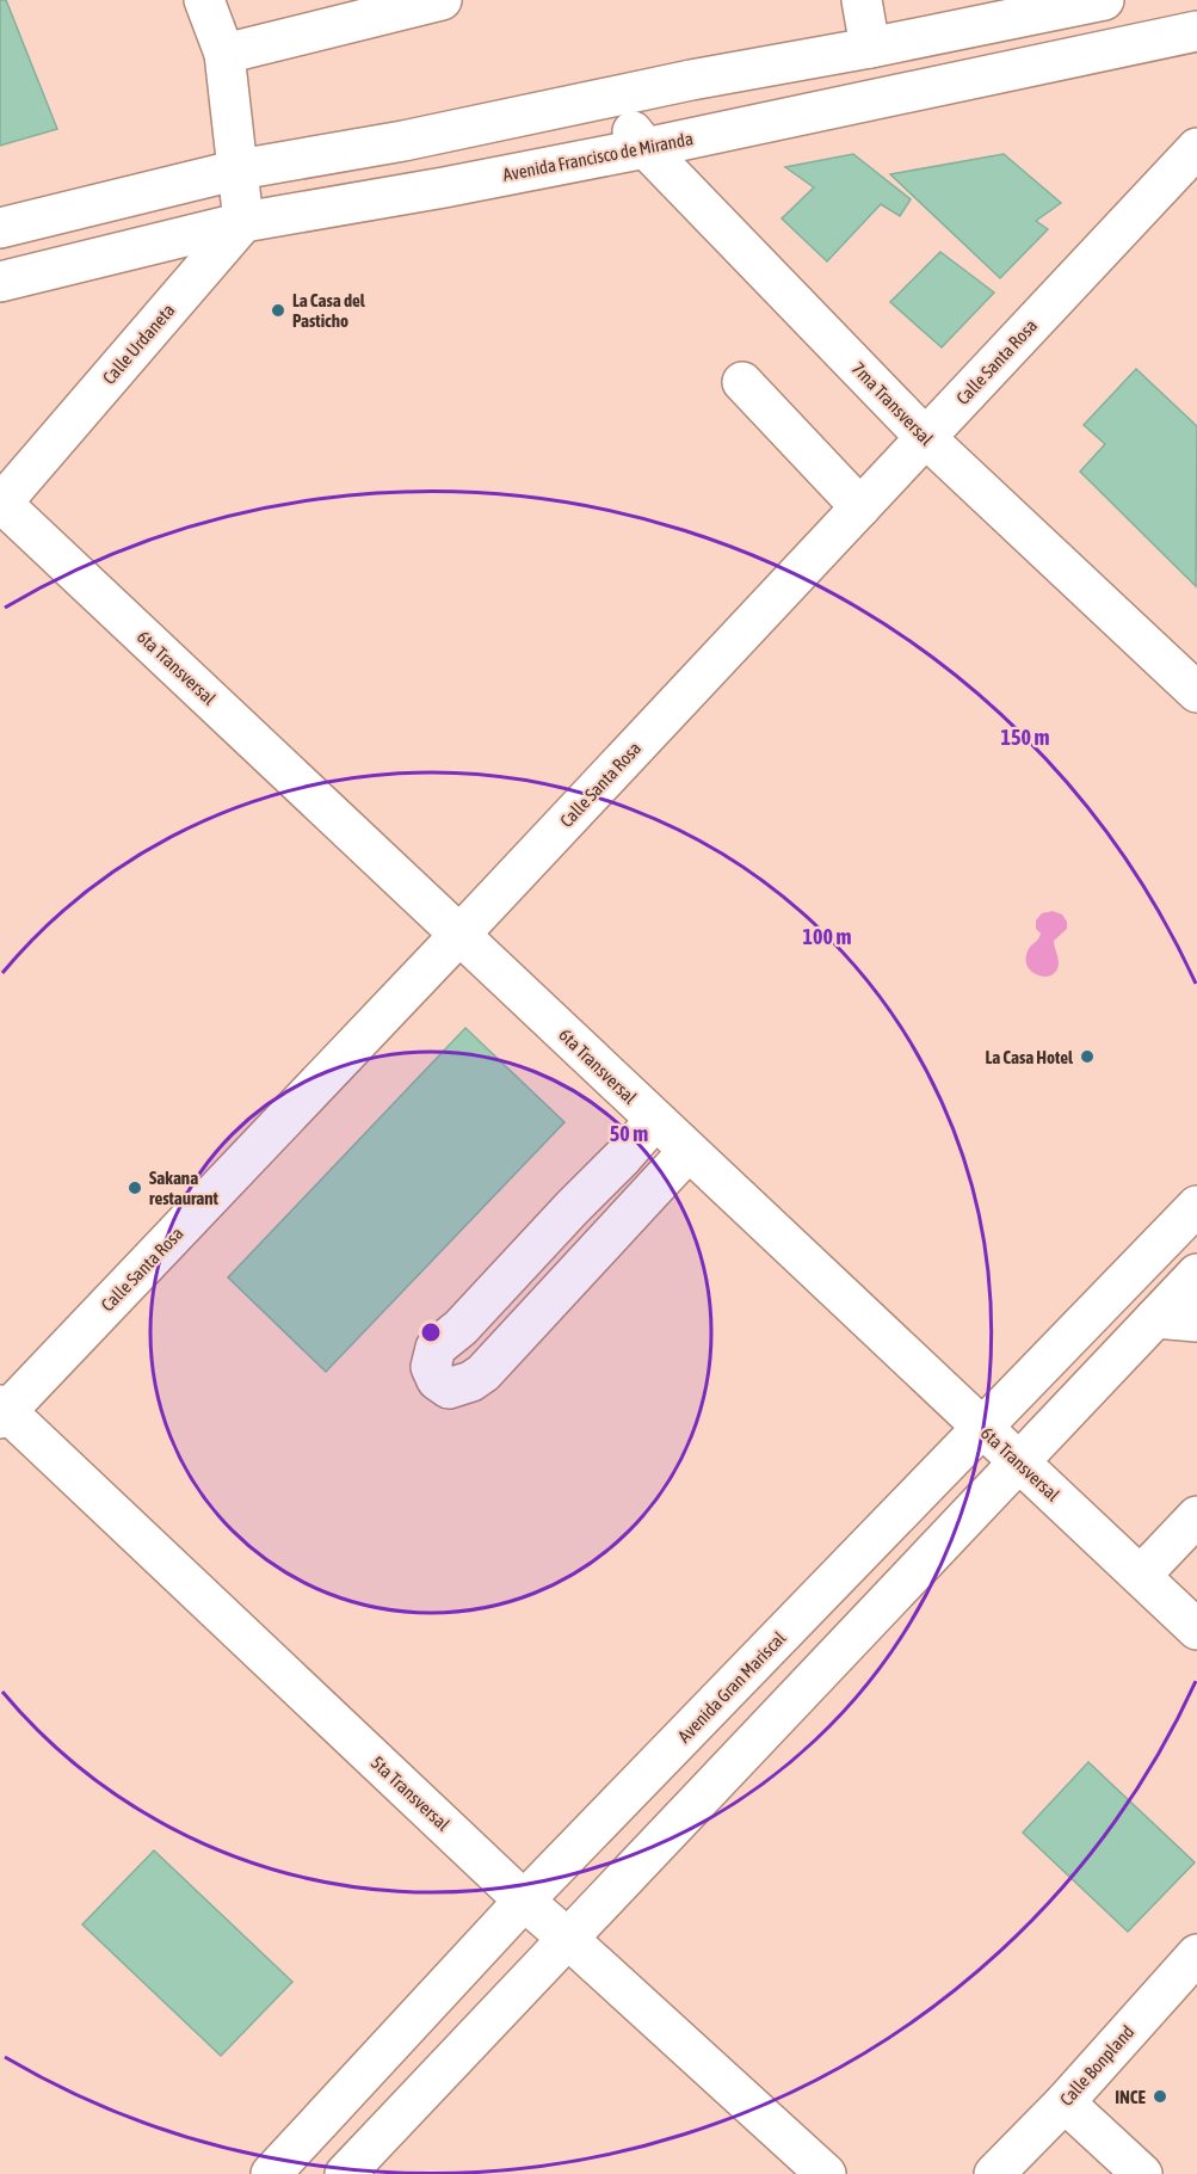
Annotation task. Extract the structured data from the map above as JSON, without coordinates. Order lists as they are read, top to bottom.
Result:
{
  "streets": {
    "street": [
      "Avenida Francisco de Miranda",
      "Calle Urdaneta",
      "Calle Santa Rosa",
      "7ma Transversal",
      "6ta Transversal",
      "Avenida Gran Mariscal",
      "5ta Transversal",
      "Calle Bonpland"
    ]
  },
  "crossings": [
    ["Avenida Francisco de Miranda", "Calle Urdaneta"],
    ["Avenida Francisco de Miranda", "7ma Transversal"],
    ["Calle Urdaneta", "6ta Transversal"],
    ["Calle Santa Rosa", "7ma Transversal"],
    ["Calle Santa Rosa", "6ta Transversal"],
    ["Calle Santa Rosa", "5ta Transversal"],
    ["6ta Transversal", "Avenida Gran Mariscal"],
    ["Avenida Gran Mariscal", "5ta Transversal"]
  ],
  "places": [
    "La Casa del Pasticho",
    "La Casa Hotel",
    "Sakana restaurant",
    "INCE"
  ],
  "rings": ["150 m", "100 m", "50 m"]
}
